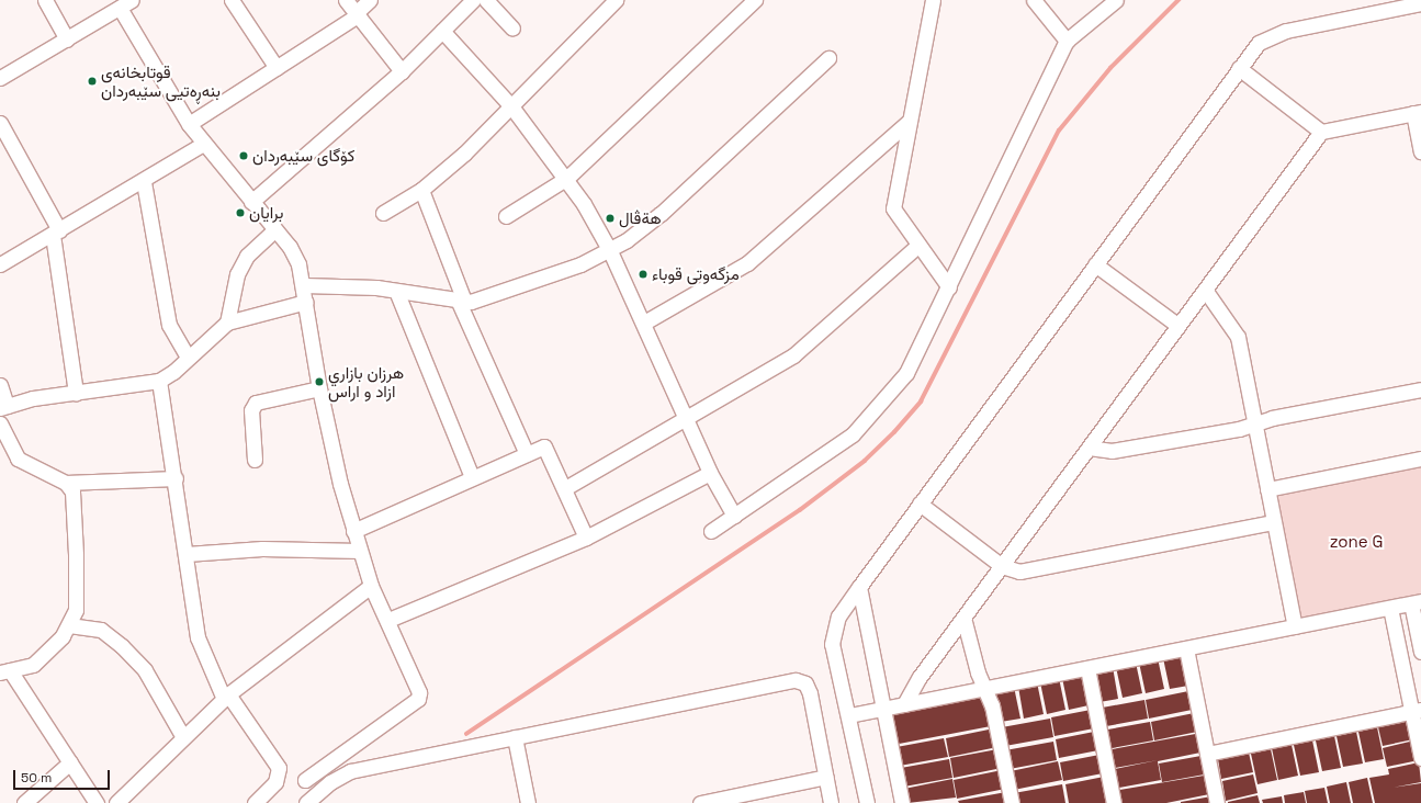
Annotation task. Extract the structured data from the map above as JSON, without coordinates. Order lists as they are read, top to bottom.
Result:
{
  "parks": ["zone G"],
  "places": [
    "قوتابخانەی بنەڕەتیی سێبەردان",
    "کۆگای سێبەردان",
    "برايان",
    "هةڤال",
    "مزگەوتی قوباء",
    "هرزان بازاري ازاد و اراس"
  ],
  "scale_bar": "50 m"
}
